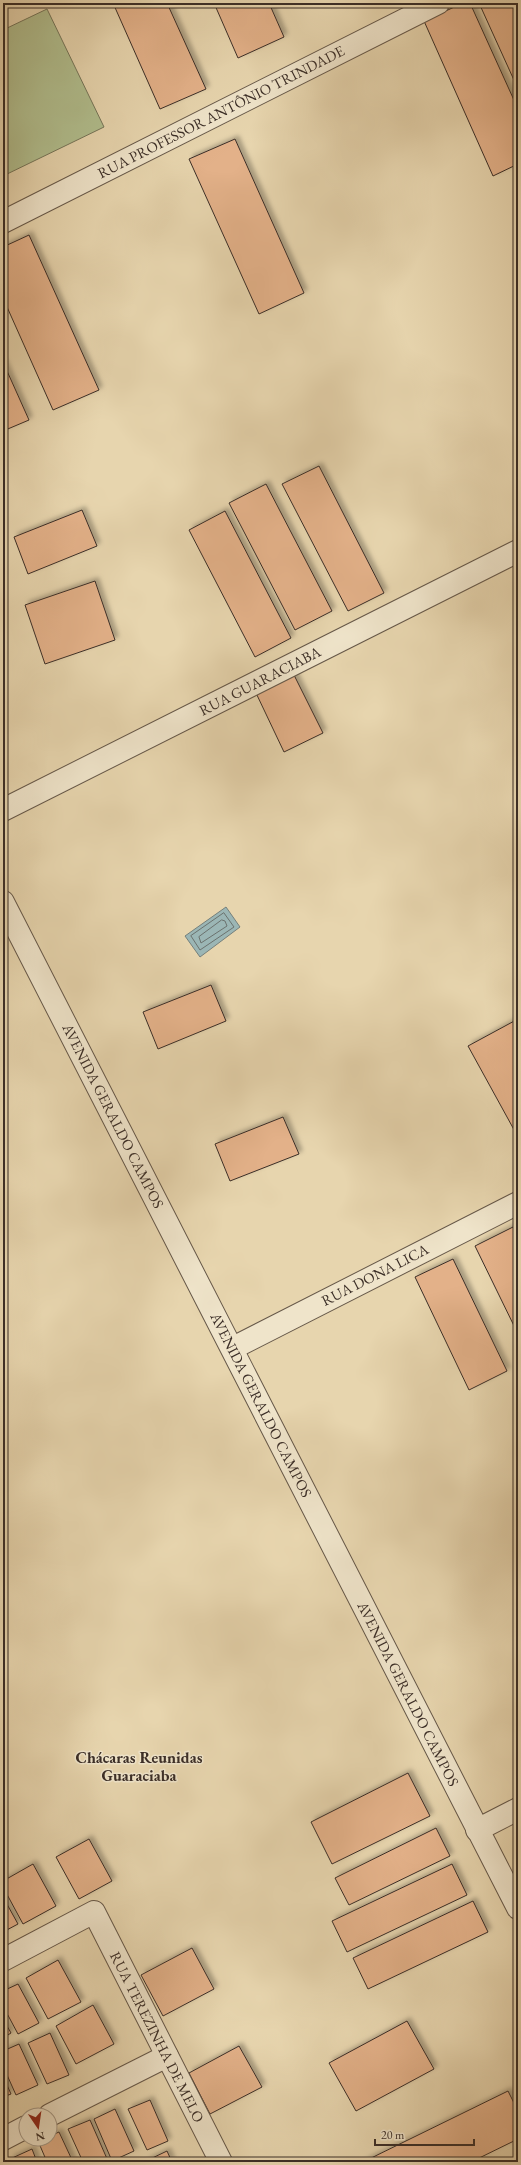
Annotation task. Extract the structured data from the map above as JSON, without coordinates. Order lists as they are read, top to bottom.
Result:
{
  "streets": {
    "street": [
      "RUA PROFESSOR ANTÔNIO TRINDADE",
      "RUA GUARACIABA",
      "AVENIDA GERALDO CAMPOS",
      "RUA DONA LICA",
      "RUA TEREZINHA DE MELO"
    ]
  },
  "crossings": [
    ["AVENIDA GERALDO CAMPOS", "RUA DONA LICA"]
  ],
  "districts": ["Chácaras Reunidas Guaraciaba"],
  "scale_bar": "20 m",
  "north": "bottom"
}
